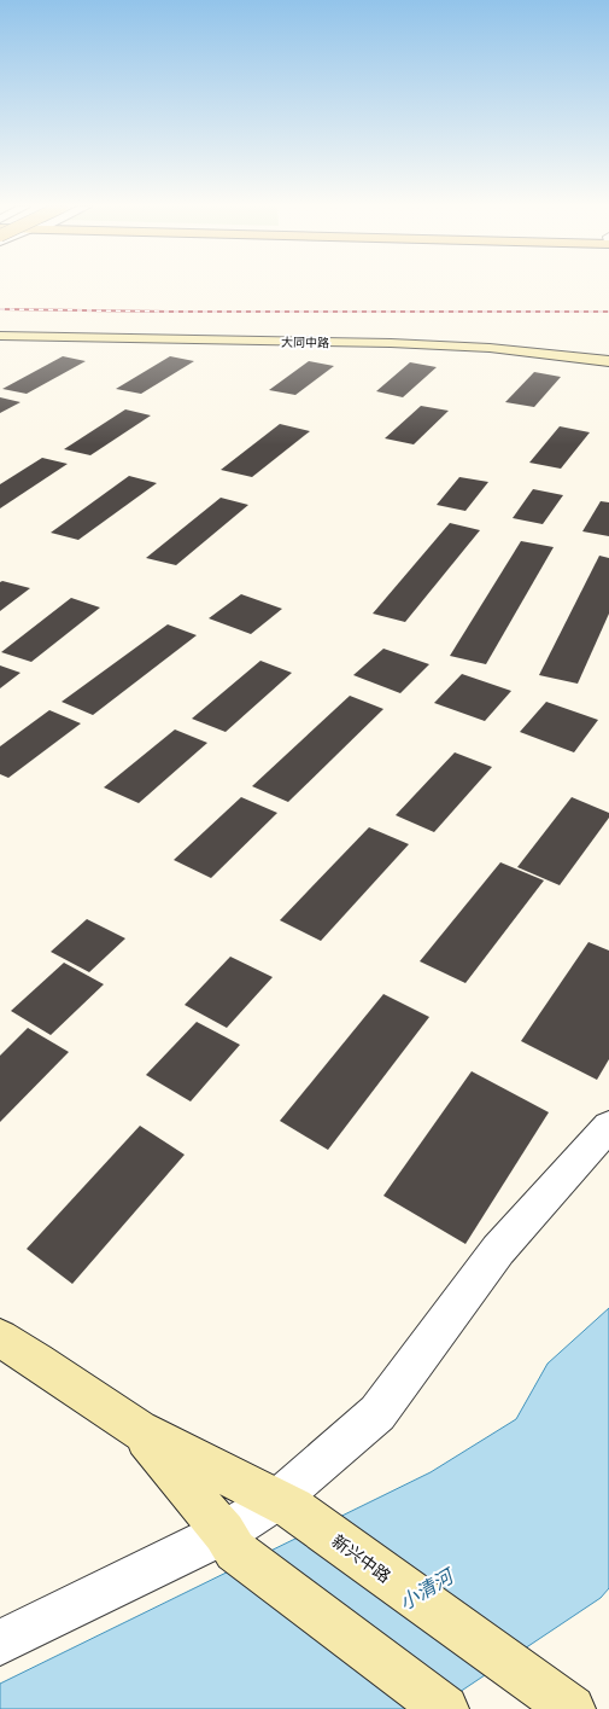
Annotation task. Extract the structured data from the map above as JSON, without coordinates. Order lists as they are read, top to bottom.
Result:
{
  "streets": {
    "main road": ["大同中路", "新兴中路"]
  },
  "water": ["小清河"]
}
